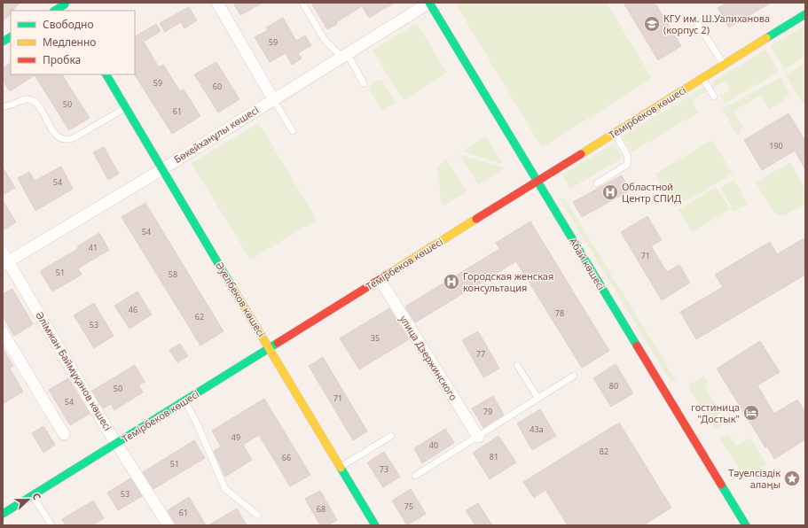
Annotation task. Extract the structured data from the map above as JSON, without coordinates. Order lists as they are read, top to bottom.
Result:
{
  "streets": {
    "street": [
      "Темірбеков көшесі",
      "Бөкейханұлы көшесі",
      "Абай көшесі",
      "Әуелбеков көшесі",
      "улица Дзержинского",
      "Әлімжан Баймұқанов көшесі"
    ]
  },
  "crossings": [
    ["Темірбеков көшесі", "Абай көшесі"],
    ["Темірбеков көшесі", "Әуелбеков көшесі"],
    ["Темірбеков көшесі", "улица Дзержинского"],
    ["Темірбеков көшесі", "Әлімжан Баймұқанов көшесі"],
    ["Бөкейханұлы көшесі", "Абай көшесі"],
    ["Бөкейханұлы көшесі", "Әуелбеков көшесі"],
    ["Бөкейханұлы көшесі", "Әлімжан Баймұқанов көшесі"]
  ],
  "places": {
    "school or university": ["КГУ им. Ш.Уалиханова (корпус 2)"],
    "hospital": ["Областной Центр СПИД", "Городская женская консультация"],
    "hotel": ["гостиница \"Достык\""],
    "place": ["Тәуелсіздік алаңы"]
  },
  "house_numbers": [
    "59",
    "59",
    "60",
    "50",
    "61",
    "190",
    "54",
    "54",
    "41",
    "71",
    "51",
    "58",
    "46",
    "78",
    "62",
    "53",
    "35",
    "77",
    "80",
    "50",
    "71",
    "54",
    "79",
    "43а",
    "49",
    "40",
    "82",
    "81",
    "66",
    "51",
    "73",
    "53",
    "75",
    "68",
    "61"
  ],
  "legend": ["Свободно", "Медленно", "Пробка"],
  "north": "right"
}
